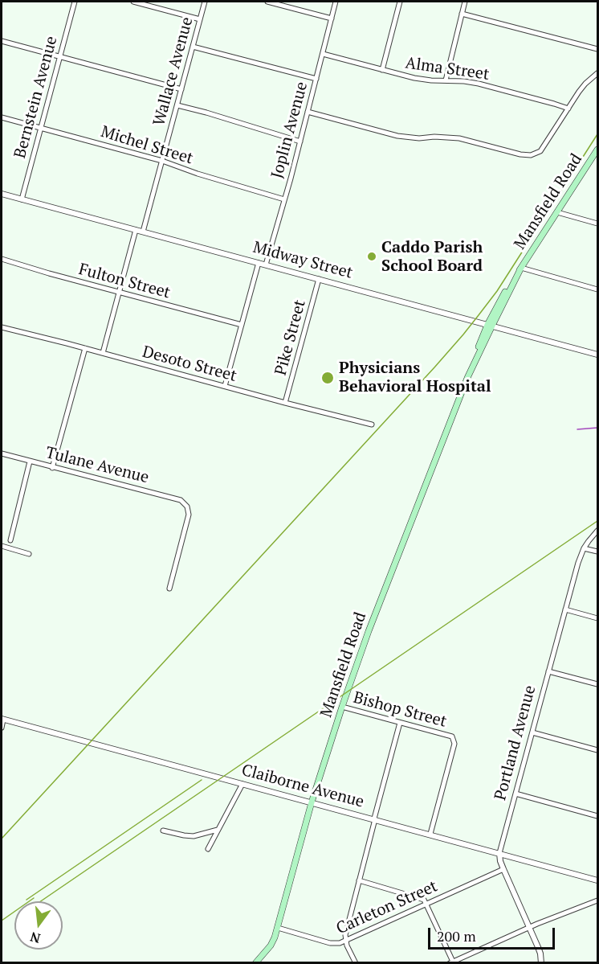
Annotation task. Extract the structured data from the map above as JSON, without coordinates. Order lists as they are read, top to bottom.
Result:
{
  "streets": {
    "main road": ["Mansfield Road"],
    "street": [
      "Alma Street",
      "Wallace Avenue",
      "Bernstein Avenue",
      "Joplin Avenue",
      "Michel Street",
      "Midway Street",
      "Fulton Street",
      "Pike Street",
      "Desoto Street",
      "Tulane Avenue",
      "Bishop Street",
      "Portland Avenue",
      "Claiborne Avenue",
      "Carleton Street"
    ]
  },
  "crossings": [
    ["Alma Street", "Joplin Avenue"],
    ["Wallace Avenue", "Michel Street"],
    ["Wallace Avenue", "Midway Street"],
    ["Bernstein Avenue", "Michel Street"],
    ["Bernstein Avenue", "Midway Street"],
    ["Joplin Avenue", "Michel Street"],
    ["Joplin Avenue", "Midway Street"],
    ["Mansfield Road", "Midway Street"],
    ["Mansfield Road", "Bishop Street"],
    ["Mansfield Road", "Claiborne Avenue"],
    ["Mansfield Road", "Carleton Street"],
    ["Midway Street", "Pike Street"],
    ["Pike Street", "Desoto Street"],
    ["Bishop Street", "Claiborne Avenue"],
    ["Portland Avenue", "Claiborne Avenue"],
    ["Portland Avenue", "Carleton Street"]
  ],
  "places": ["Caddo Parish School Board", "Physicians Behavioral Hospital"],
  "scale_bar": "200 m",
  "north": "bottom"
}
